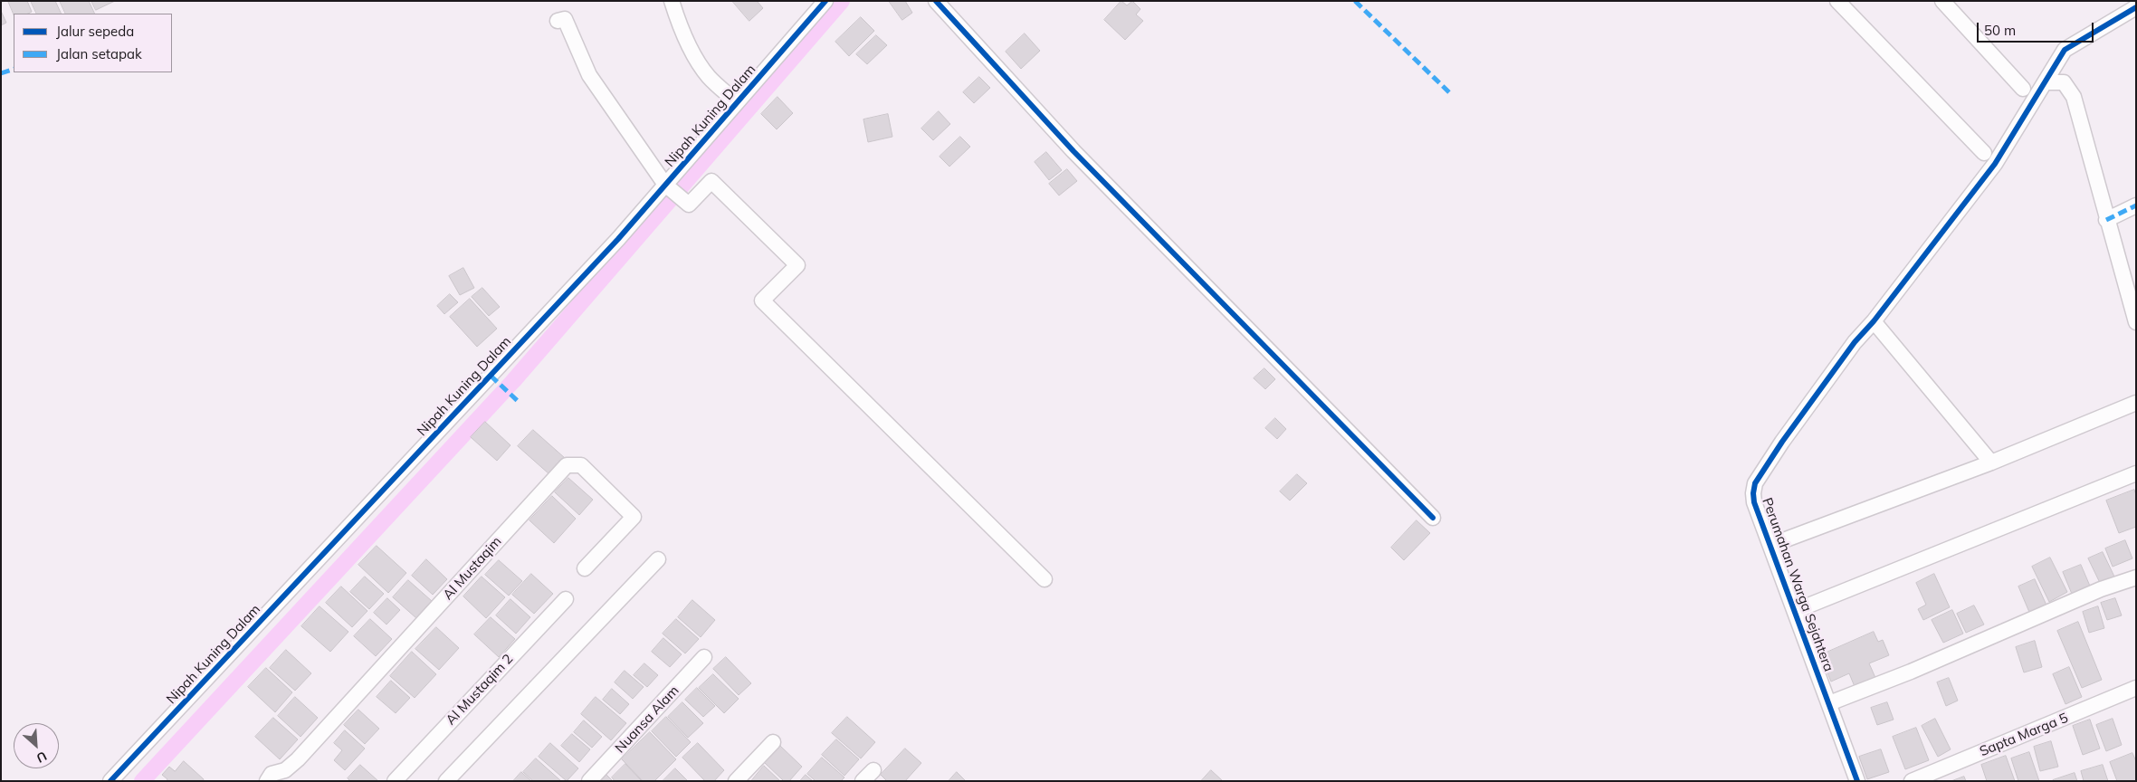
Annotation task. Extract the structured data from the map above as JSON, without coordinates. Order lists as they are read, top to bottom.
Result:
{
  "streets": {
    "street": [
      "Nipah Kuning Dalam",
      "Al Mustaqim",
      "Perumahan Warga Sejahtera",
      "Al Mustaqim 2",
      "Nuansa Alam",
      "Sapta Marga 5"
    ]
  },
  "legend": ["Jalur sepeda", "Jalan setapak"],
  "scale_bar": "50 m",
  "north": "bottom right"
}
